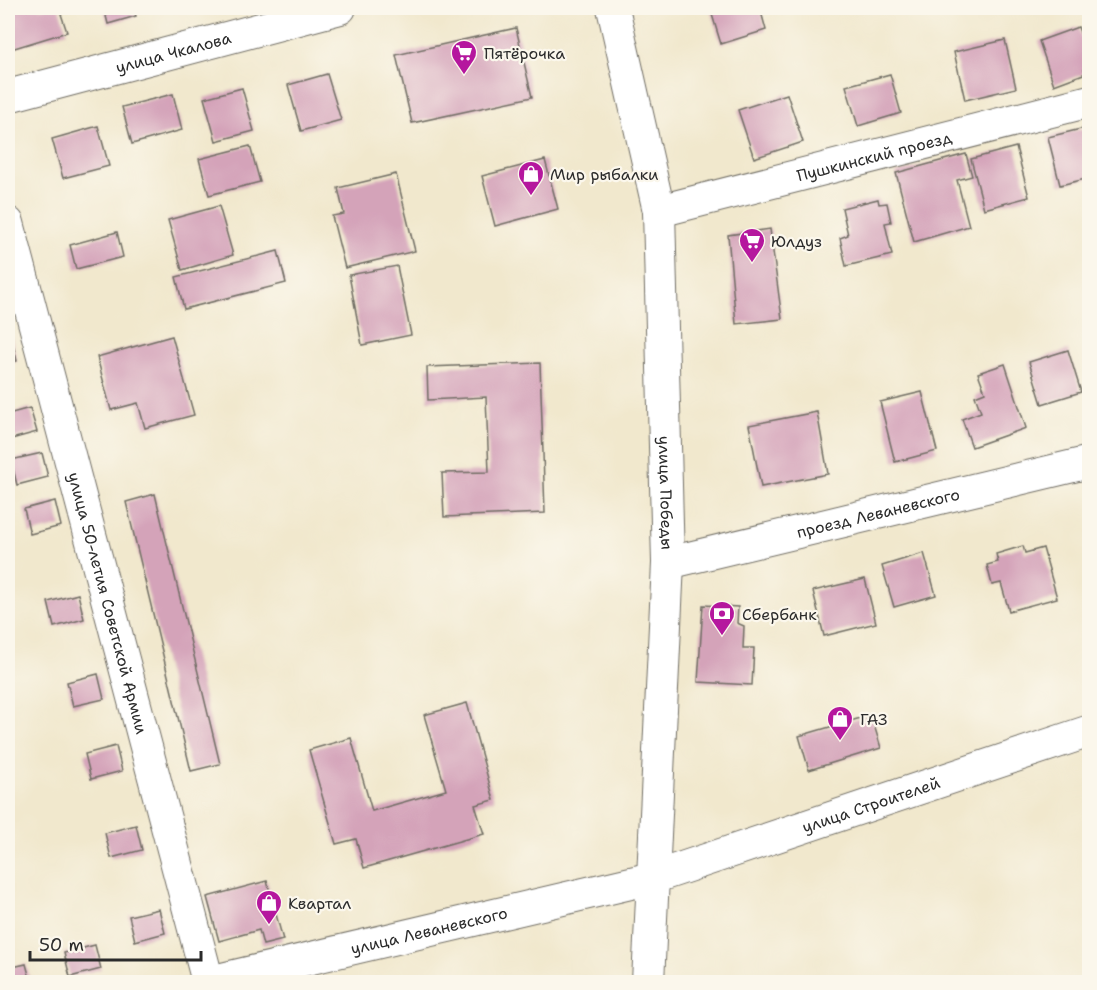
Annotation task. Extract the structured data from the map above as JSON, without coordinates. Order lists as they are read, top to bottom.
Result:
{
  "streets": {
    "street": [
      "улица Чкалова",
      "Пушкинский проезд",
      "улица Победы",
      "проезд Леваневского",
      "улица 50-летия Советской Армии",
      "улица Строителей",
      "улица Леваневского"
    ]
  },
  "crossings": [
    ["Пушкинский проезд", "улица Победы"],
    ["улица Победы", "проезд Леваневского"],
    ["улица Победы", "улица Строителей"],
    ["улица Победы", "улица Леваневского"],
    ["улица 50-летия Советской Армии", "улица Леваневского"],
    ["улица Строителей", "улица Леваневского"]
  ],
  "places": {
    "supermarket": ["Пятёрочка", "Юлдуз"],
    "shop": ["Мир рыбалки", "ГАЗ", "Квартал"],
    "bank": ["Сбербанк"]
  },
  "scale_bar": "50 m"
}
